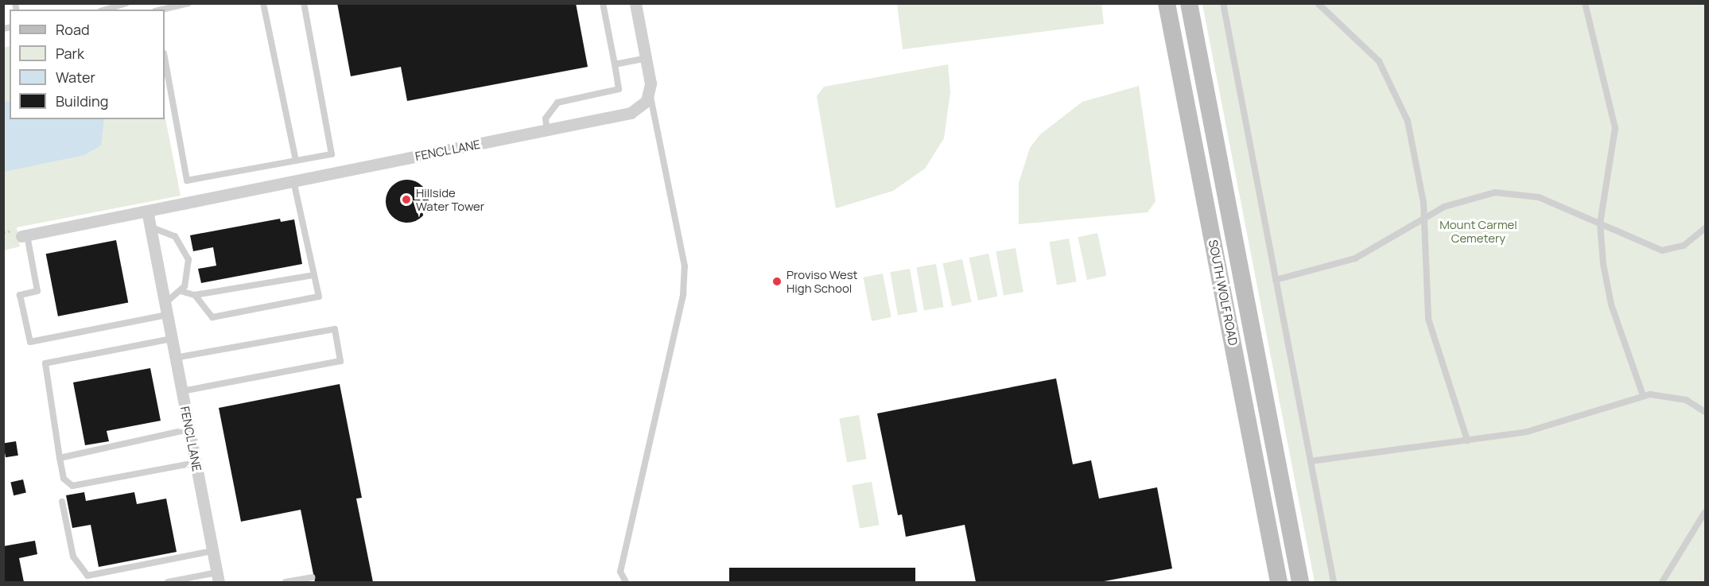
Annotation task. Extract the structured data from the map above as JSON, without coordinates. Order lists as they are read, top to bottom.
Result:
{
  "streets": {
    "main road": ["SOUTH WOLF ROAD"],
    "street": ["FENCL LANE"]
  },
  "parks": ["Mount Carmel Cemetery"],
  "places": ["Hillside Water Tower", "Proviso West High School"],
  "legend": [
    "Road",
    "Park",
    "Water",
    "Building"
  ]
}
